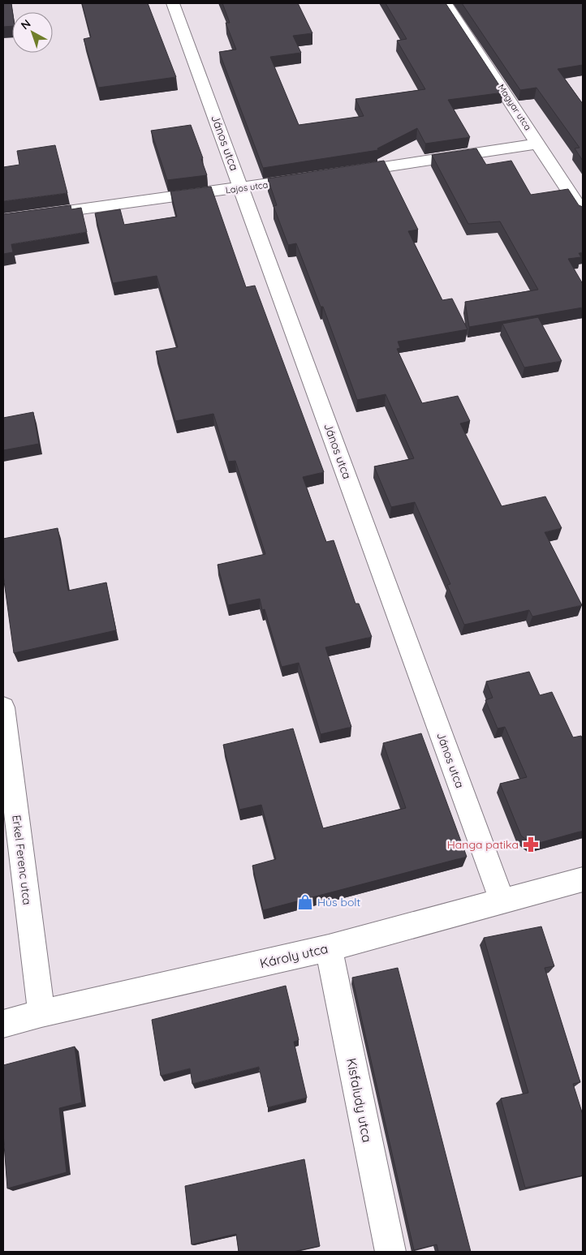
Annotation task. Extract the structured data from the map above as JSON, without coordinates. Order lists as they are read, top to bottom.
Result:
{
  "streets": {
    "street": [
      "Magyar utca",
      "János utca",
      "Lajos utca",
      "Erkel Ferenc utca",
      "Károly utca",
      "Kisfaludy utca"
    ]
  },
  "crossings": [
    ["János utca", "Lajos utca"],
    ["János utca", "Károly utca"],
    ["Erkel Ferenc utca", "Károly utca"],
    ["Károly utca", "Kisfaludy utca"]
  ],
  "places": {
    "pharmacy": ["Hanga patika"],
    "shop": ["Hús bolt"]
  },
  "north": "top left"
}
